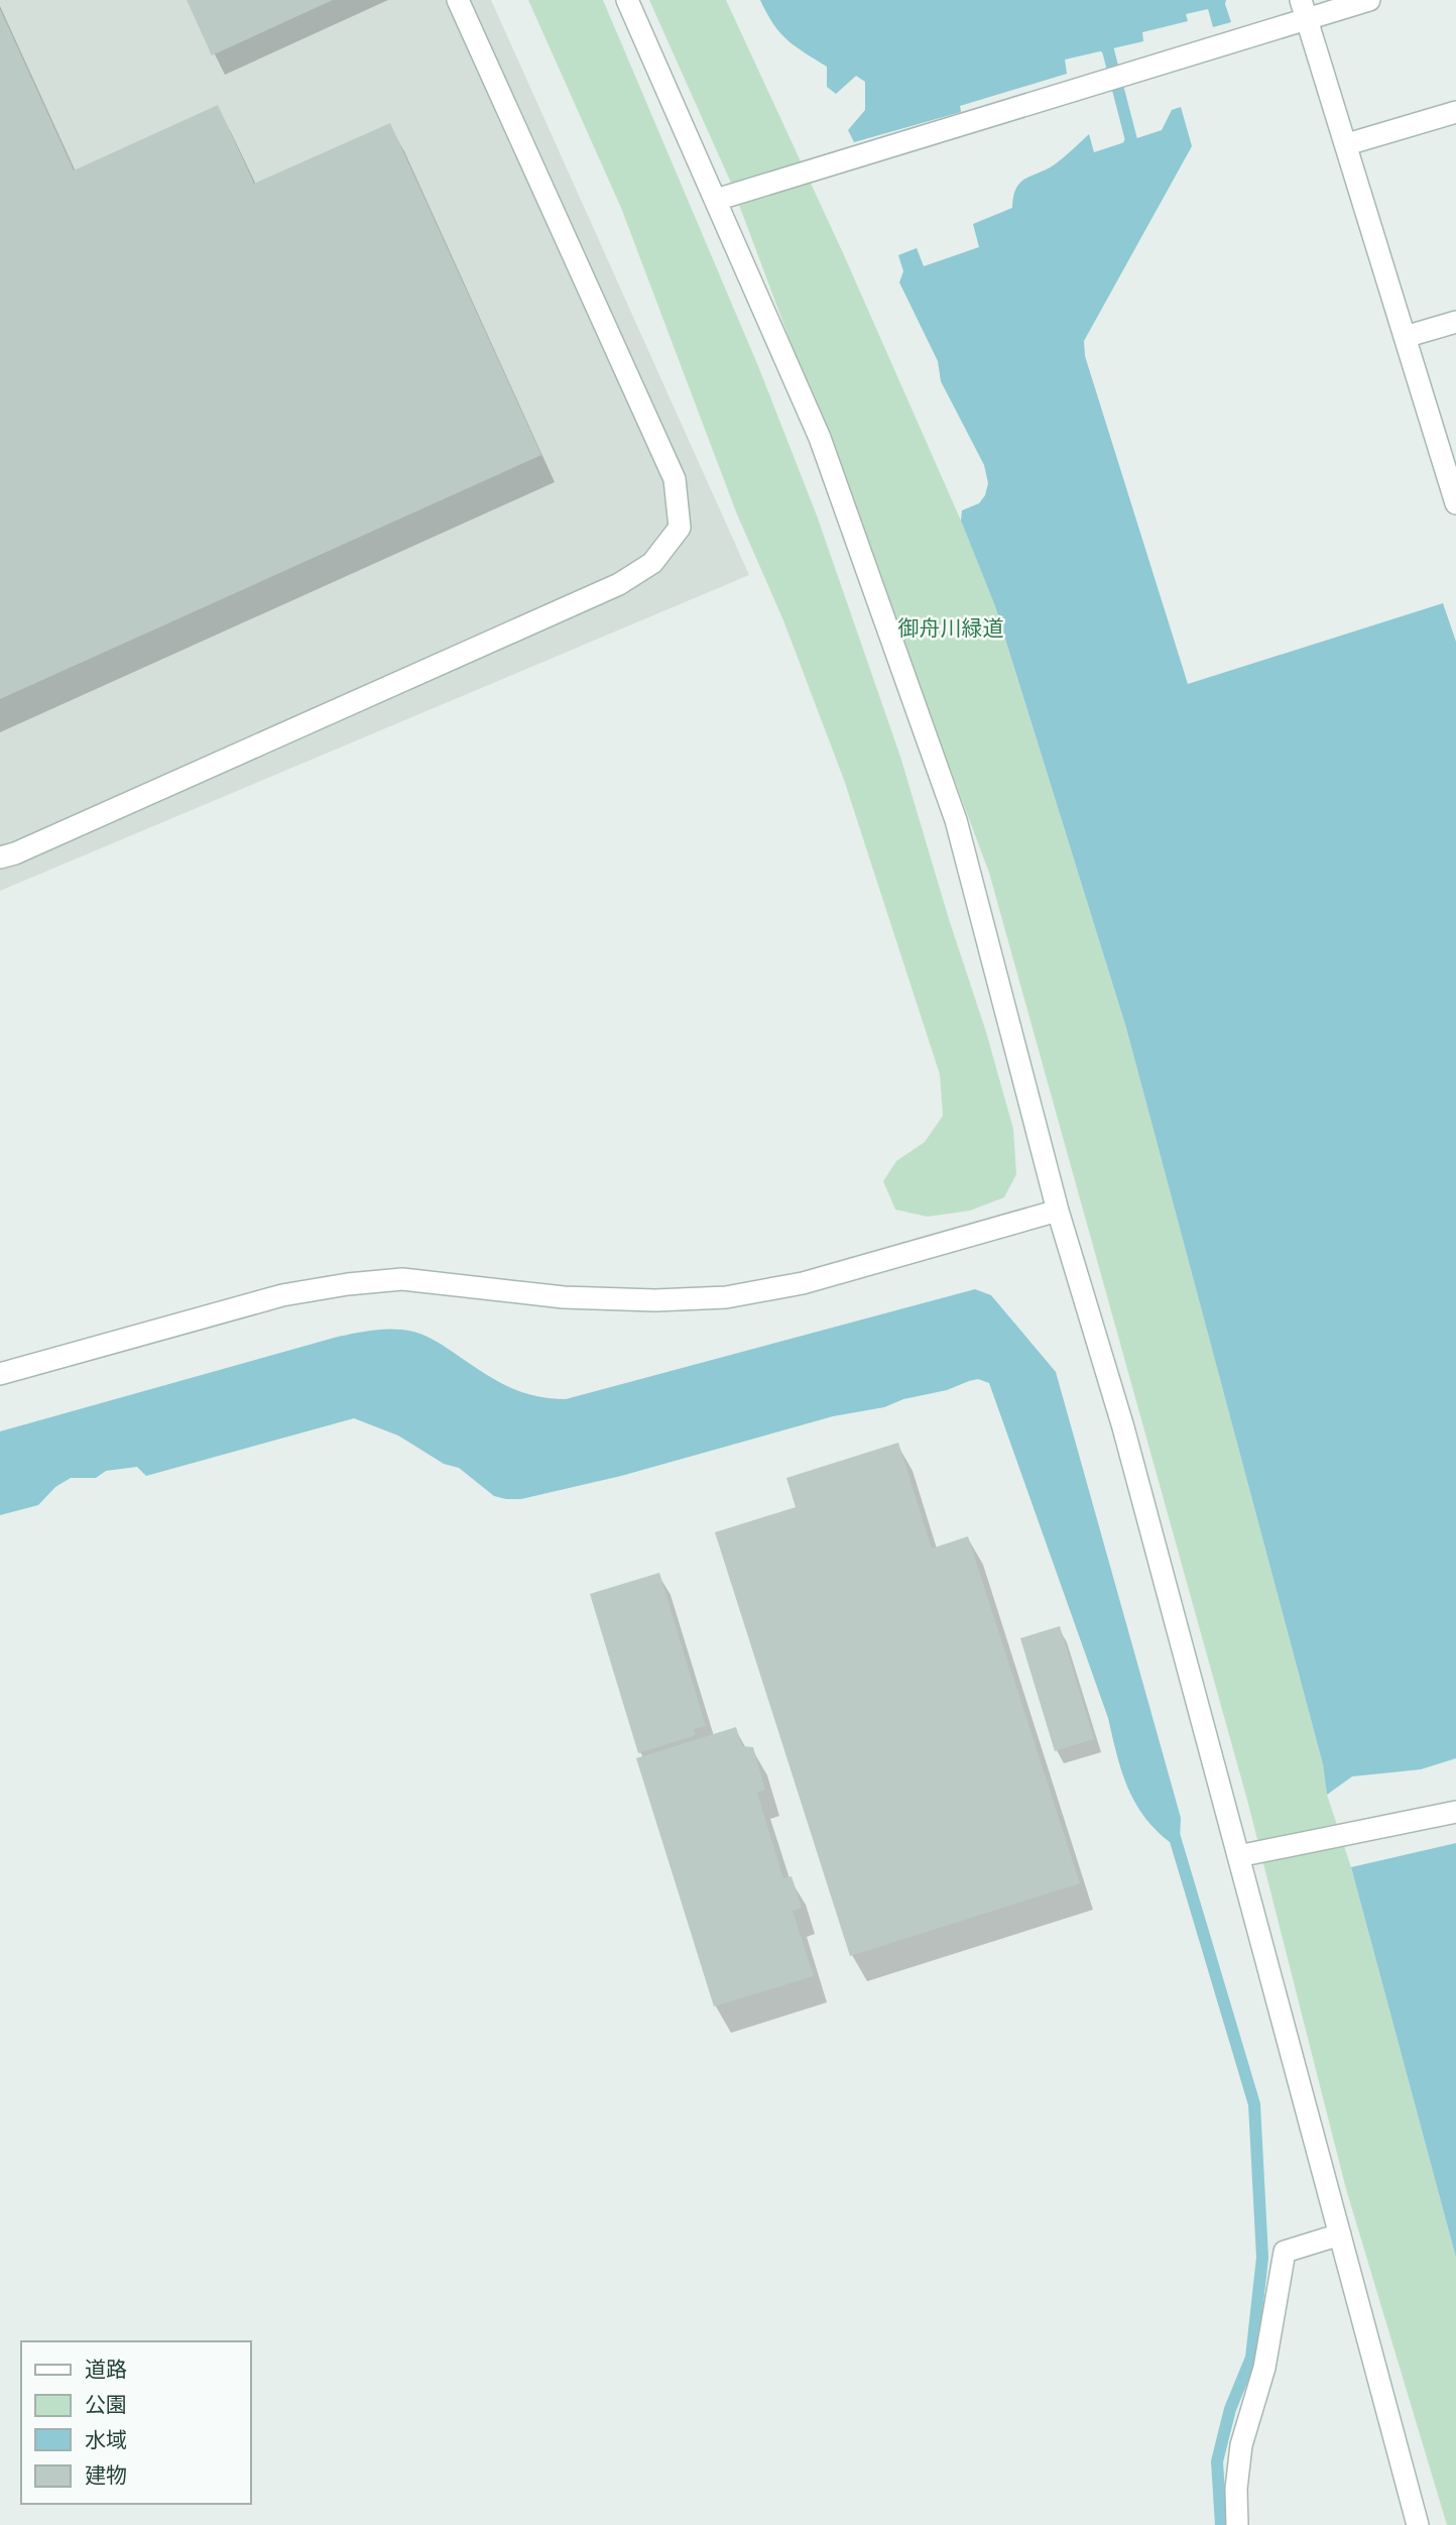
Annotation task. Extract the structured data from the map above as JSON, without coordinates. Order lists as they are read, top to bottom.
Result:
{
  "parks": ["御舟川緑道"],
  "legend": [
    "道路",
    "公園",
    "水域",
    "建物"
  ]
}
